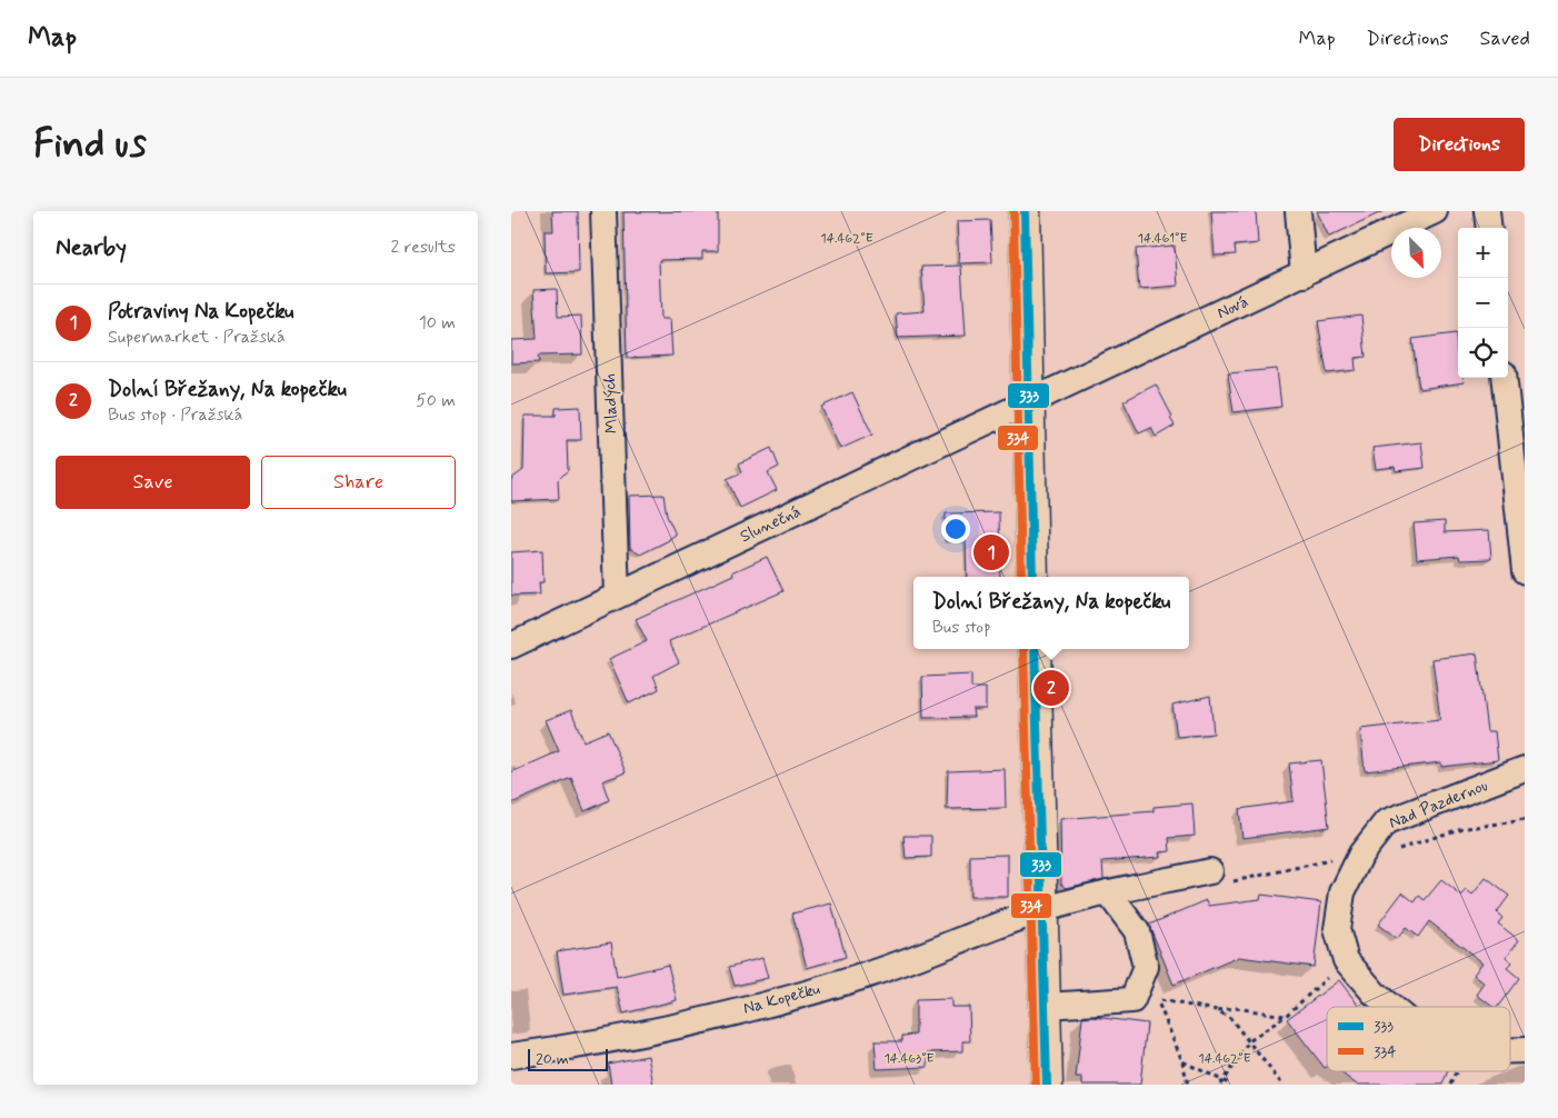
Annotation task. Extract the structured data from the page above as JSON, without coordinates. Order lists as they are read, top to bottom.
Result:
{
  "streets": {
    "street": [
      "Nová",
      "Mladých",
      "Slunečná",
      "Nad Pazdernou",
      "Na Kopečku"
    ]
  },
  "crossings": [
    ["Nová", "Slunečná"],
    ["Mladých", "Slunečná"]
  ],
  "lines": ["transit line 333", "transit line 334"],
  "legend": ["333", "334"],
  "scale_bar": "20 m",
  "north": "bottom right",
  "page": {
    "header": "Map",
    "nav": ["Map", "Directions", "Saved"],
    "buttons": [
      "Directions",
      ["Save", "Share"]
    ],
    "title": "Find us",
    "heading": ["Nearby", "2 results"],
    "map_buttons": ["+", "−"],
    "list": [
      {
        "mark": "1",
        "name": "Potraviny Na Kopečku",
        "note": "Supermarket · Pražská",
        "value": "10 m"
      },
      {
        "mark": "2",
        "name": "Dolní Břežany, Na kopečku",
        "note": "Bus stop · Pražská",
        "value": "50 m"
      }
    ],
    "pins": ["1", "2"],
    "popup": ["Dolní Břežany, Na kopečku", "Bus stop"],
    "scale": "20 m"
  },
  "coordinates": ["14.462°E", "14.461°E", "14.463°E"]
}
